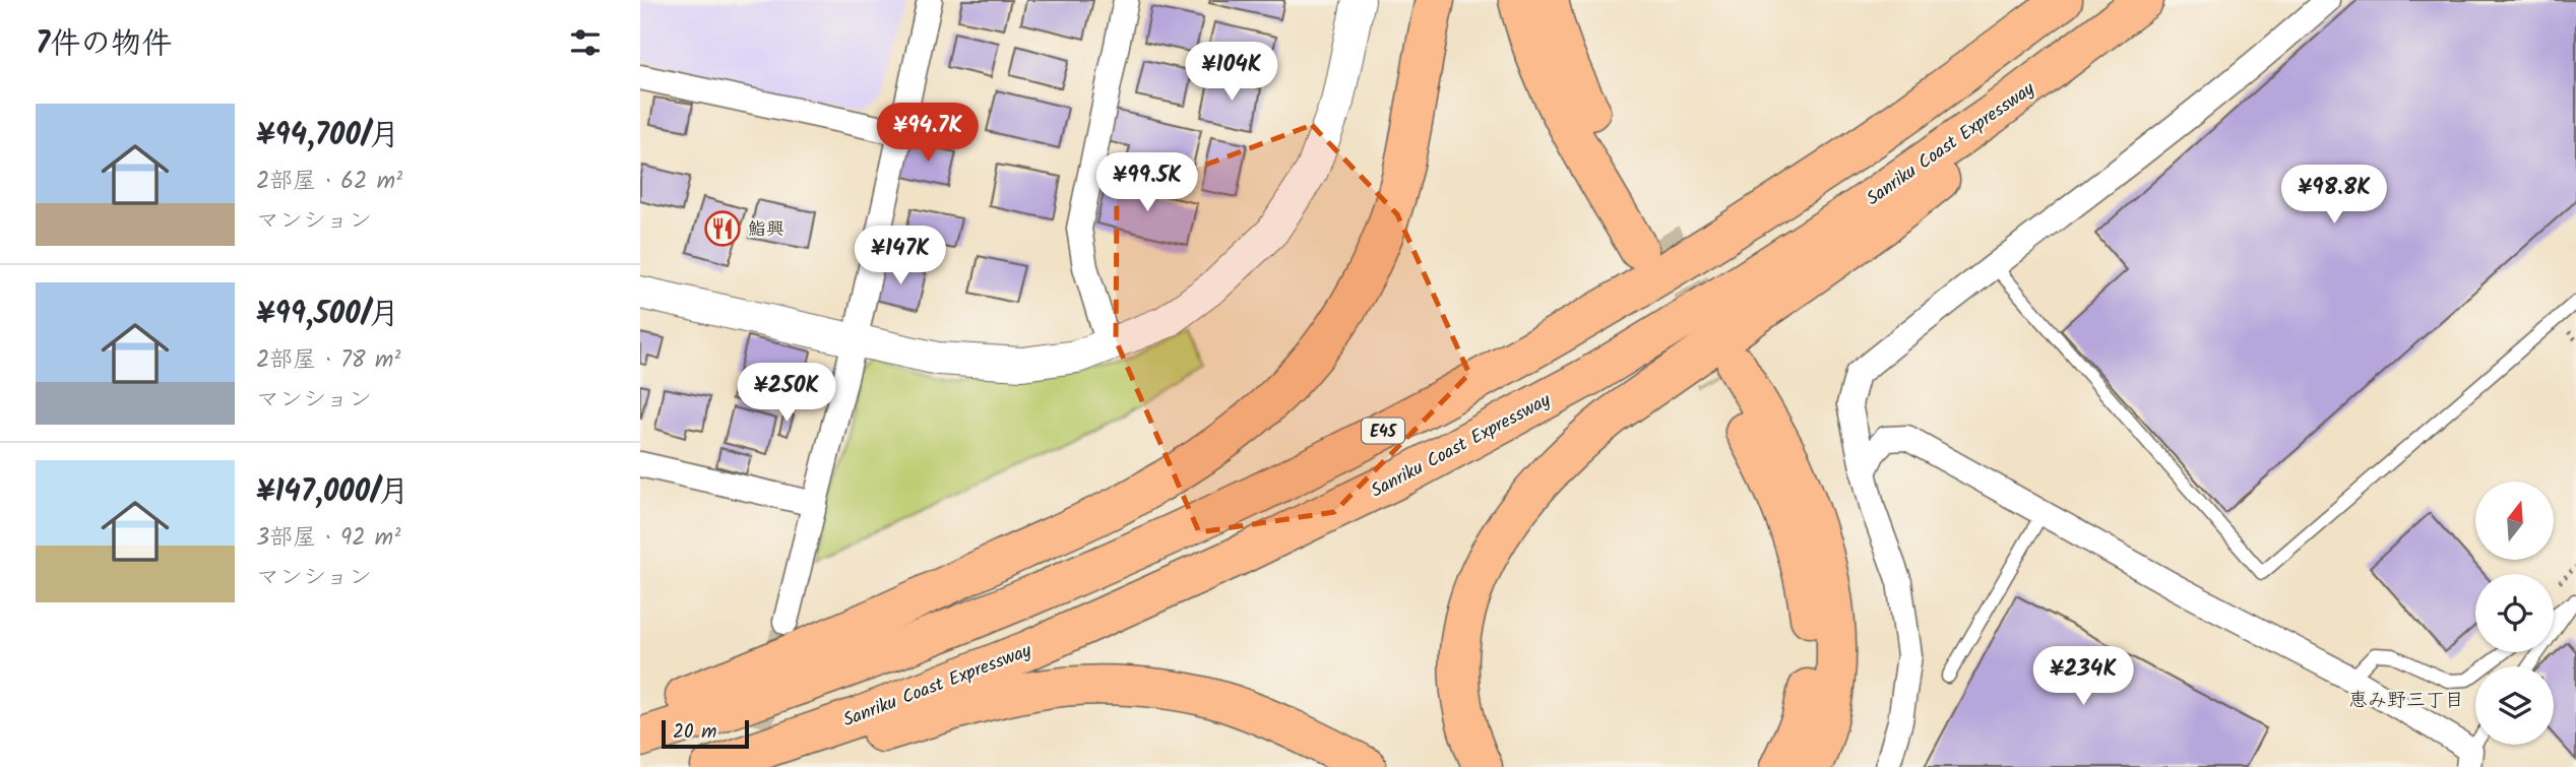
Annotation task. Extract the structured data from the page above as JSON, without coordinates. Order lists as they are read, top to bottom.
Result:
{
  "streets": {
    "highway": ["Sanriku Coast Expressway", "E45"]
  },
  "districts": ["恵み野三丁目"],
  "places": {
    "restaurant": ["鮨興"]
  },
  "scale_bar": "20 m",
  "north": "top",
  "page": {
    "heading": "7件の物件",
    "price": [
      "¥104K",
      "¥94.7K",
      "¥99.5K",
      "¥98.8K",
      "¥147K",
      "¥250K",
      "¥234K"
    ],
    "list": [
      {
        "name": "¥94,700/月",
        "note": "2部屋 · 62 m² · マンション"
      },
      {
        "name": "¥99,500/月",
        "note": "2部屋 · 78 m² · マンション"
      },
      {
        "name": "¥147,000/月",
        "note": "3部屋 · 92 m² · マンション"
      }
    ],
    "scale": "20 m"
  }
}
